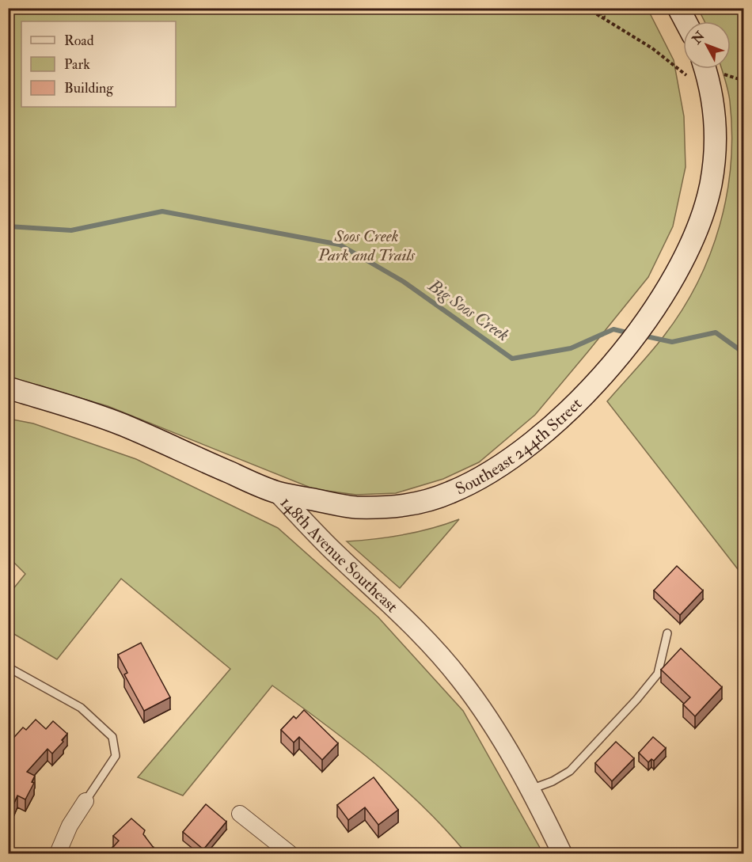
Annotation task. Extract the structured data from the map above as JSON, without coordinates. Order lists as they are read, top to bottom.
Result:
{
  "streets": {
    "main road": ["Southeast 244th Street", "148th Avenue Southeast"]
  },
  "crossings": [
    ["Southeast 244th Street", "148th Avenue Southeast"]
  ],
  "water": ["Big Soos Creek"],
  "parks": ["Soos Creek Park and Trails"],
  "legend": ["Road", "Park", "Building"],
  "north": "top left"
}
